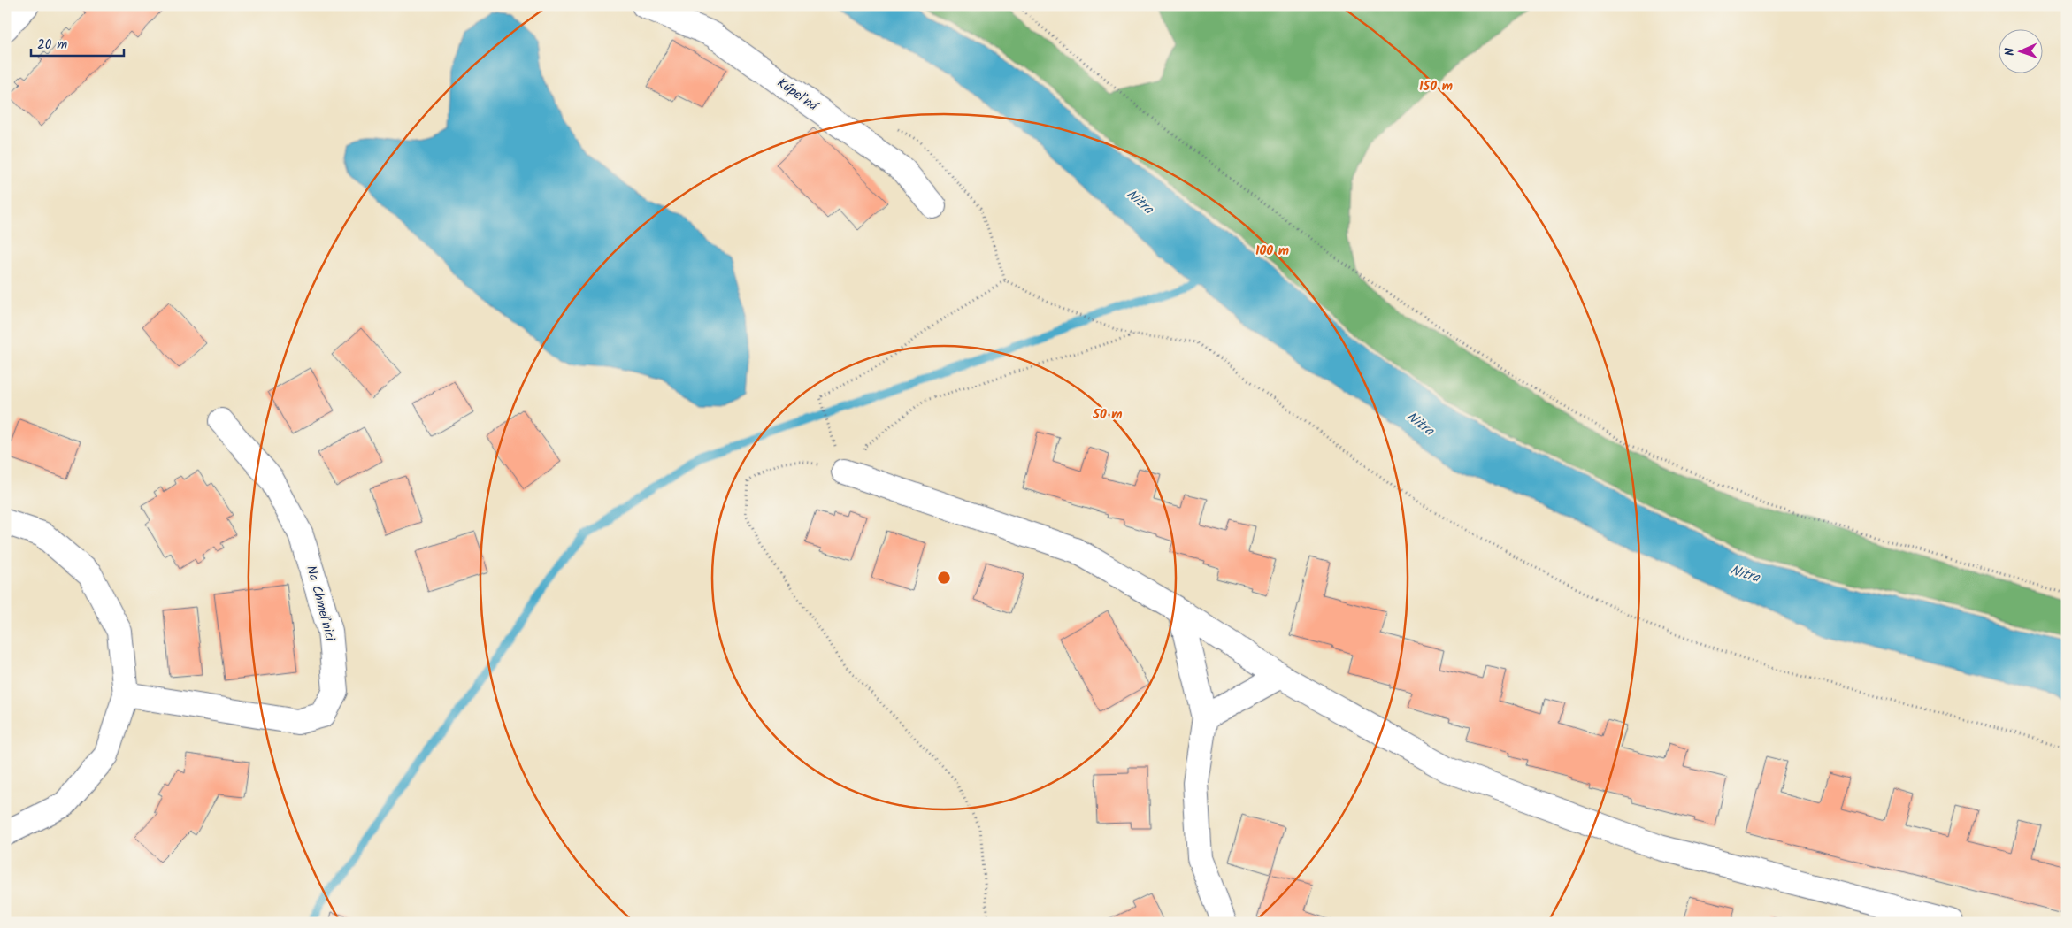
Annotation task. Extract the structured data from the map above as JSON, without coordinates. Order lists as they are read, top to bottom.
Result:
{
  "streets": {
    "street": ["Kúpeľná", "Na Chmeľnici"]
  },
  "water": ["Nitra"],
  "scale_bar": "20 m",
  "north": "left",
  "rings": ["150 m", "100 m", "50 m"]
}
